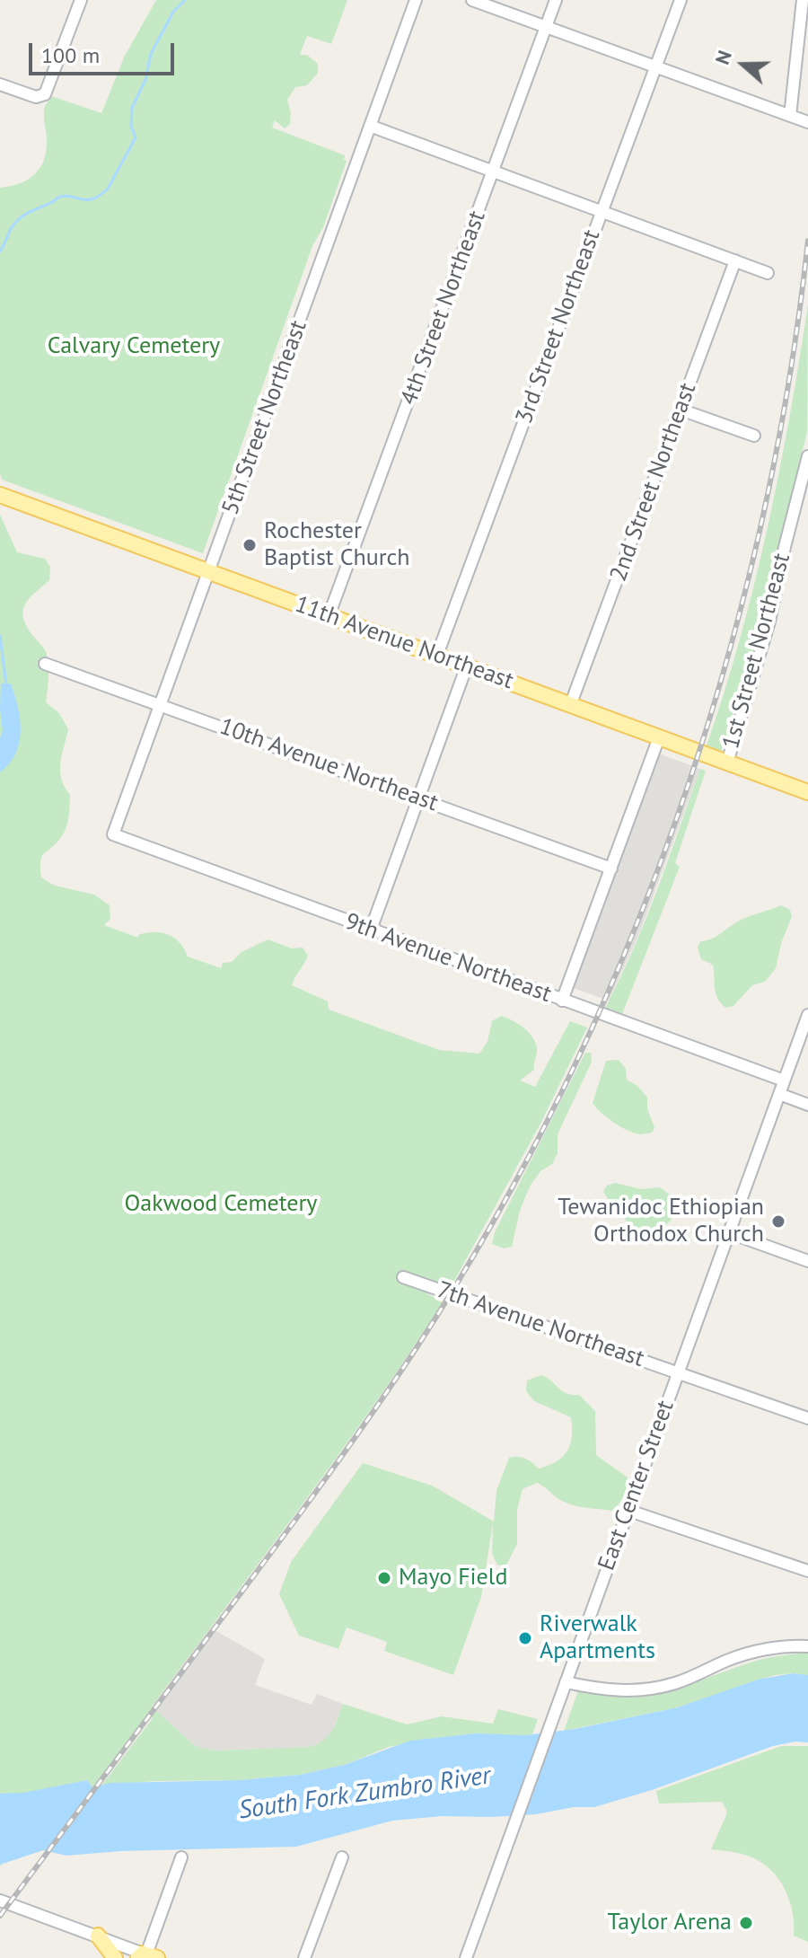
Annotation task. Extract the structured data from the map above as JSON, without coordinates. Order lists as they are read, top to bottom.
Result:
{
  "streets": {
    "main road": ["11th Avenue Northeast"],
    "street": [
      "4th Street Northeast",
      "3rd Street Northeast",
      "5th Street Northeast",
      "2nd Street Northeast",
      "1st Street Northeast",
      "10th Avenue Northeast",
      "9th Avenue Northeast",
      "7th Avenue Northeast",
      "East Center Street"
    ]
  },
  "crossings": [
    ["4th Street Northeast", "11th Avenue Northeast"],
    ["3rd Street Northeast", "11th Avenue Northeast"],
    ["5th Street Northeast", "11th Avenue Northeast"],
    ["5th Street Northeast", "10th Avenue Northeast"],
    ["5th Street Northeast", "9th Avenue Northeast"],
    ["2nd Street Northeast", "11th Avenue Northeast"],
    ["11th Avenue Northeast", "1st Street Northeast"],
    ["9th Avenue Northeast", "East Center Street"],
    ["7th Avenue Northeast", "East Center Street"]
  ],
  "water": ["South Fork Zumbro River"],
  "parks": ["Calvary Cemetery", "Oakwood Cemetery"],
  "places": [
    "Rochester Baptist Church",
    "Tewanidoc Ethiopian Orthodox Church",
    "Mayo Field",
    "Riverwalk Apartments",
    "Taylor Arena"
  ],
  "scale_bar": "100 m",
  "north": "left"
}
